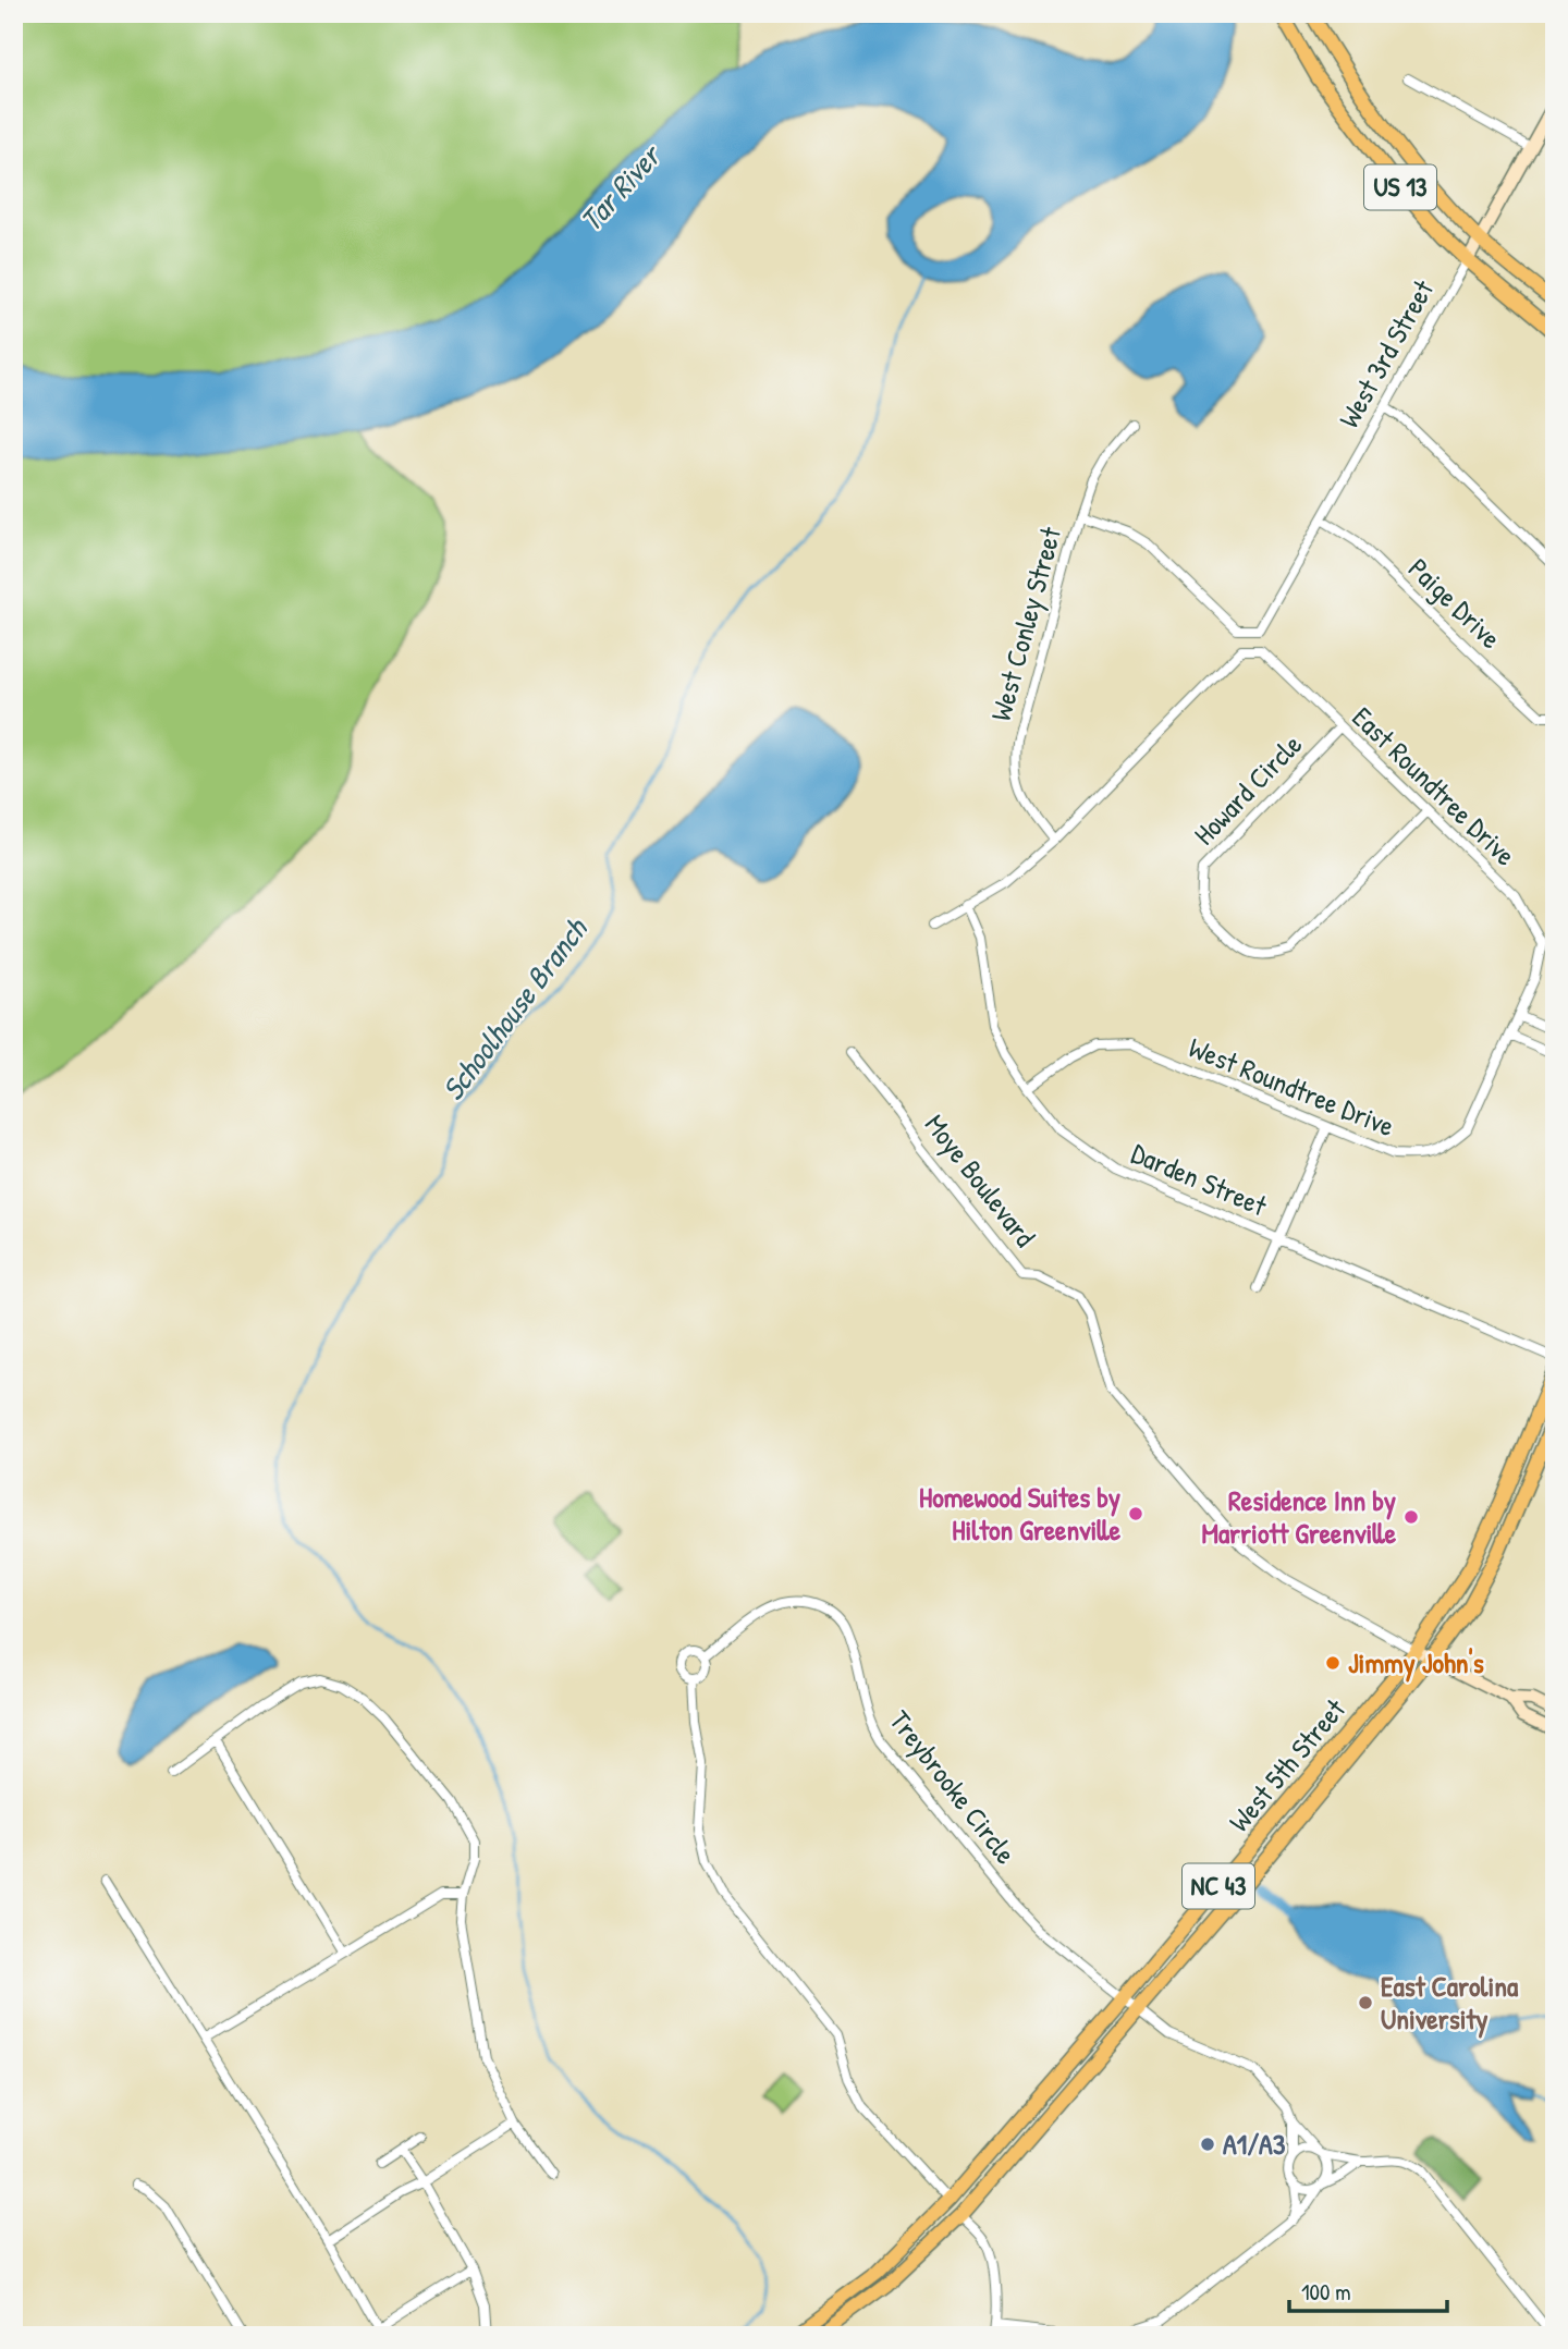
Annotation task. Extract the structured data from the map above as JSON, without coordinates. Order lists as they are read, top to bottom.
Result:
{
  "streets": {
    "main road": ["US 13", "West 5th Street", "NC 43"],
    "street": [
      "West 3rd Street",
      "Paige Drive",
      "West Conley Street",
      "East Roundtree Drive",
      "Howard Circle",
      "West Roundtree Drive",
      "Darden Street",
      "Moye Boulevard",
      "Treybrooke Circle"
    ]
  },
  "crossings": [
    ["US 13", "West 3rd Street"],
    ["West 3rd Street", "Paige Drive"],
    ["West 3rd Street", "West Conley Street"],
    ["West Conley Street", "East Roundtree Drive"],
    ["East Roundtree Drive", "Howard Circle"],
    ["East Roundtree Drive", "West Roundtree Drive"],
    ["West Roundtree Drive", "Darden Street"],
    ["Moye Boulevard", "West 5th Street"],
    ["West 5th Street", "Treybrooke Circle"]
  ],
  "water": ["Tar River", "Schoolhouse Branch"],
  "places": [
    "Homewood Suites by Hilton Greenville",
    "Residence Inn by Marriott Greenville",
    "Jimmy John's",
    "East Carolina University",
    "A1/A3"
  ],
  "scale_bar": "100 m"
}
